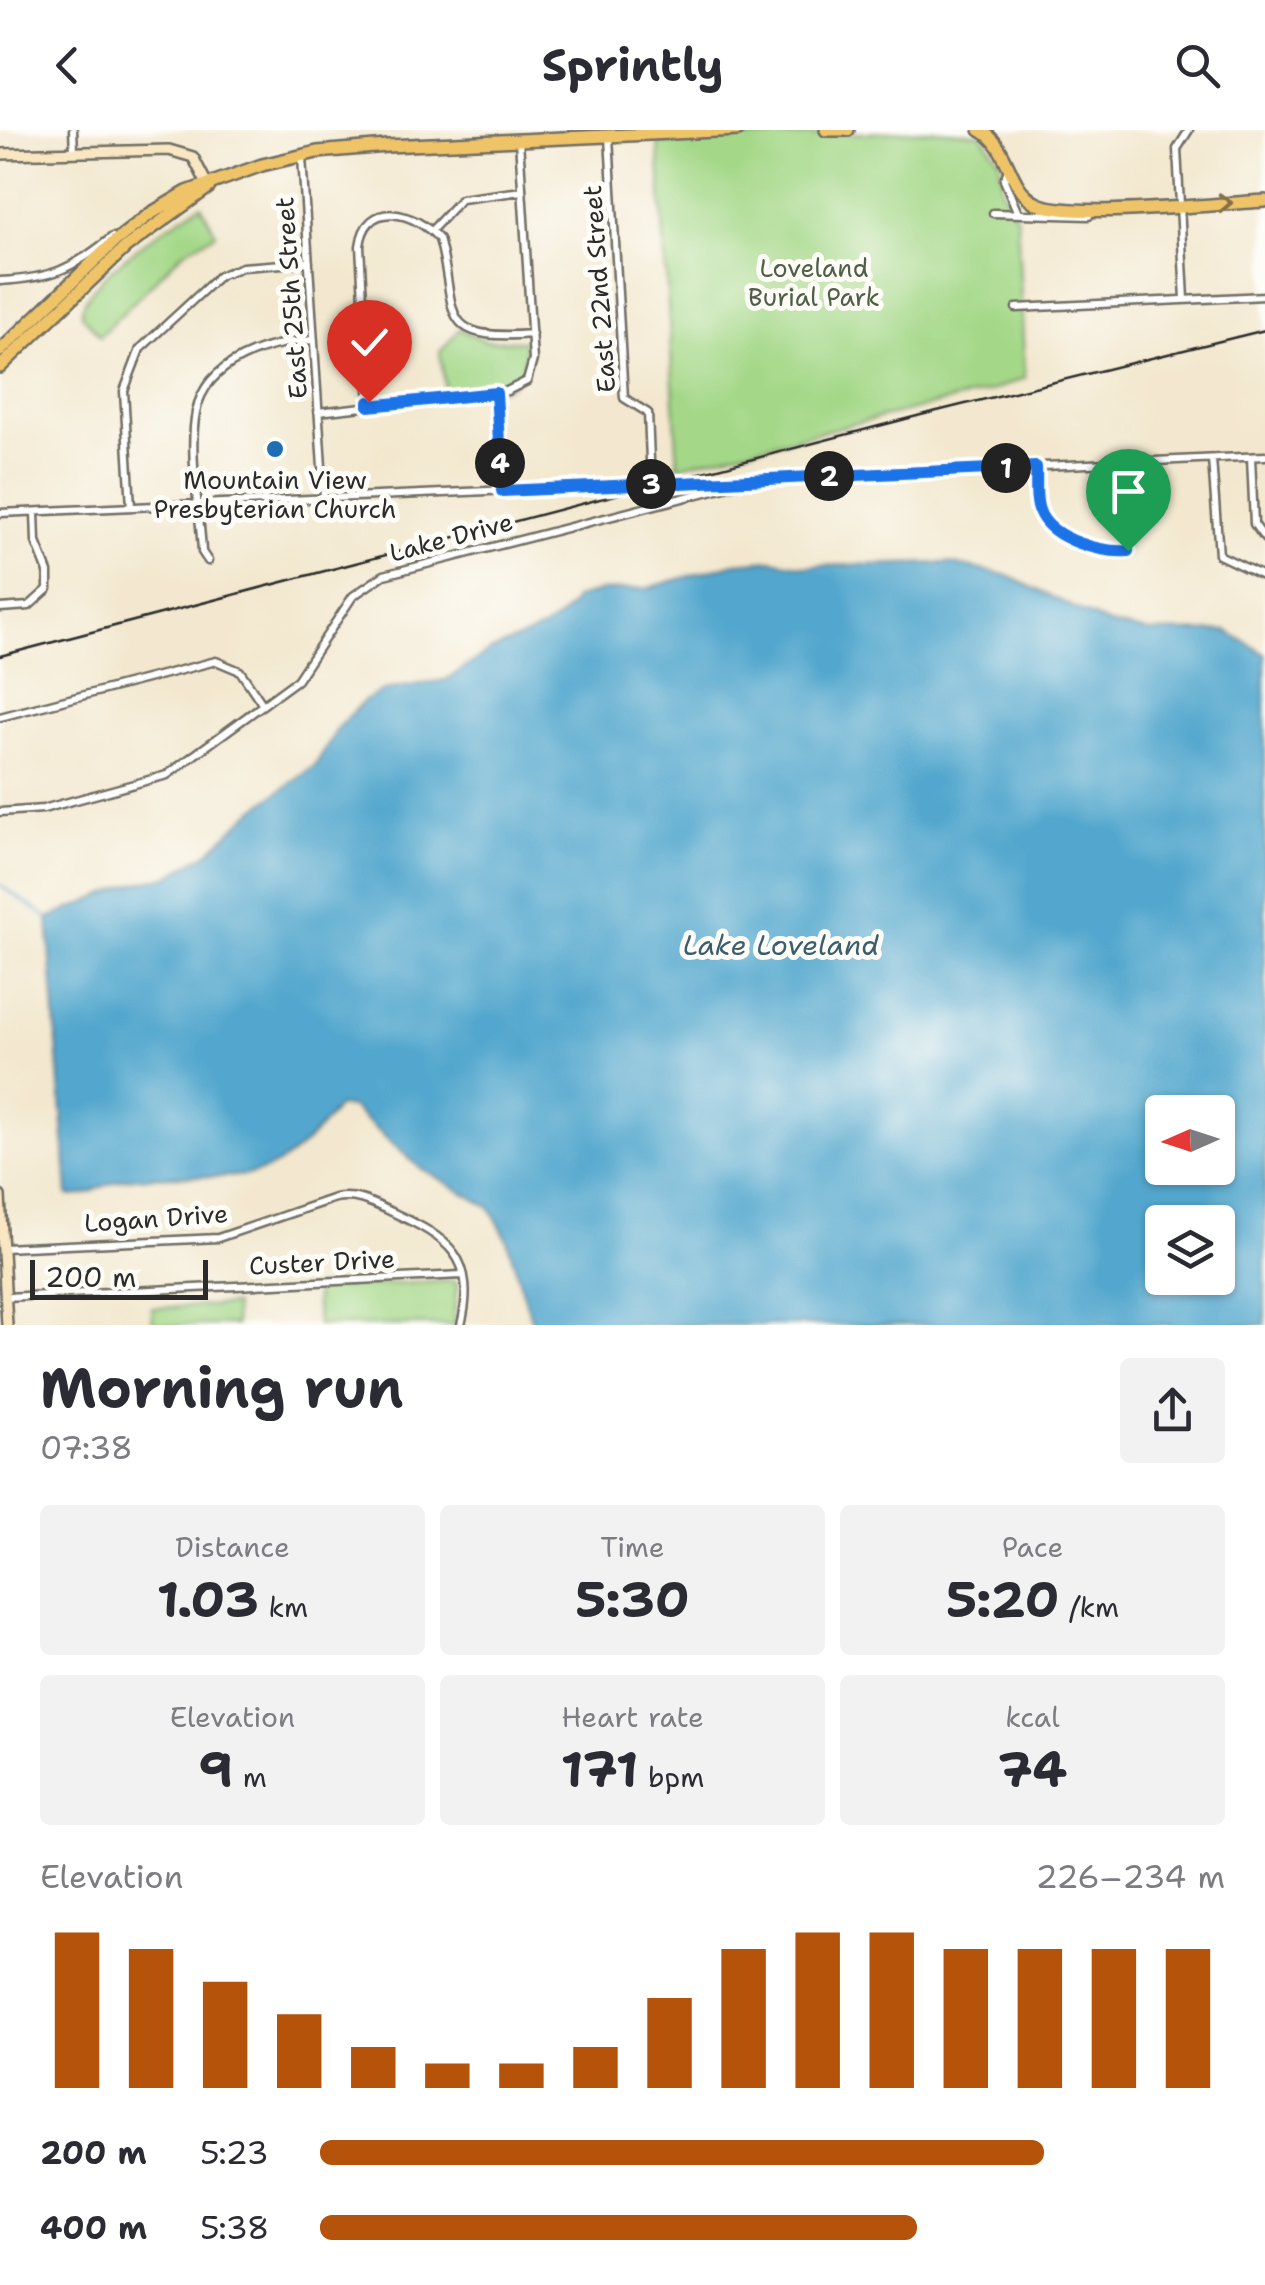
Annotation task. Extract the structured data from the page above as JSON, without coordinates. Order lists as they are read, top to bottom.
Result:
{
  "streets": {
    "street": [
      "East 22nd Street",
      "East 25th Street",
      "Lake Drive",
      "Logan Drive",
      "Custer Drive"
    ]
  },
  "crossings": [
    ["Logan Drive", "Custer Drive"]
  ],
  "water": ["Lake Loveland"],
  "parks": ["Loveland Burial Park"],
  "places": ["Mountain View Presbyterian Church"],
  "scale_bar": "200 m",
  "north": "left",
  "page": {
    "header": "Sprintly",
    "pins": [
      "4",
      "1",
      "2",
      "3"
    ],
    "scale": "200 m",
    "heading": ["Morning run", "07:38"],
    "stats": [
      ["Distance", "1.03 km"],
      ["Time", "5:30"],
      ["Pace", "5:20 /km"],
      ["Elevation", "9 m"],
      ["Heart rate", "171 bpm"],
      ["kcal", "74"]
    ],
    "chart": ["Elevation", "226–234 m"],
    "list": [
      {
        "name": "200 m",
        "note": "5:23"
      },
      {
        "name": "400 m",
        "note": "5:38"
      }
    ]
  }
}
